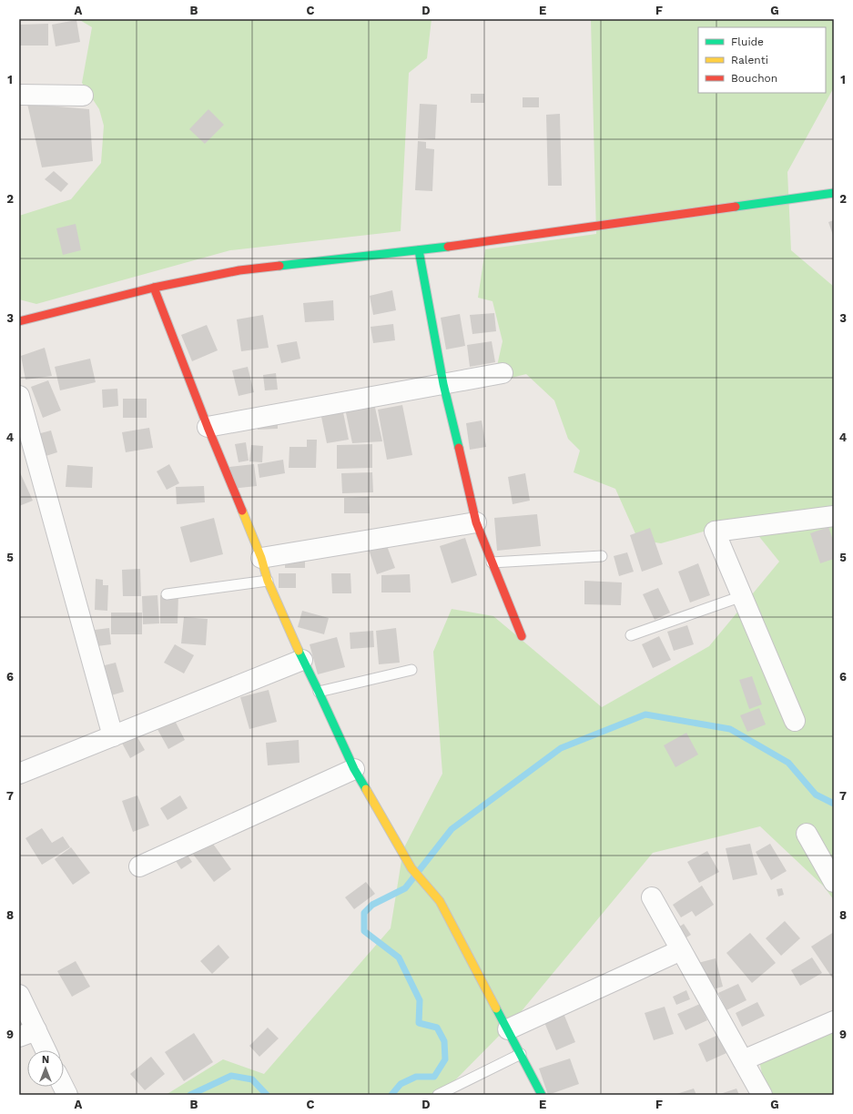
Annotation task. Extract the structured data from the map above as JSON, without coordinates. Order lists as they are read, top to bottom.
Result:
{
  "legend": ["Fluide", "Ralenti", "Bouchon"],
  "north": "top",
  "grid": {
    "columns": [
      "A",
      "B",
      "C",
      "D",
      "E",
      "F",
      "G"
    ],
    "rows": [
      "1",
      "2",
      "3",
      "4",
      "5",
      "6",
      "7",
      "8",
      "9"
    ]
  }
}
